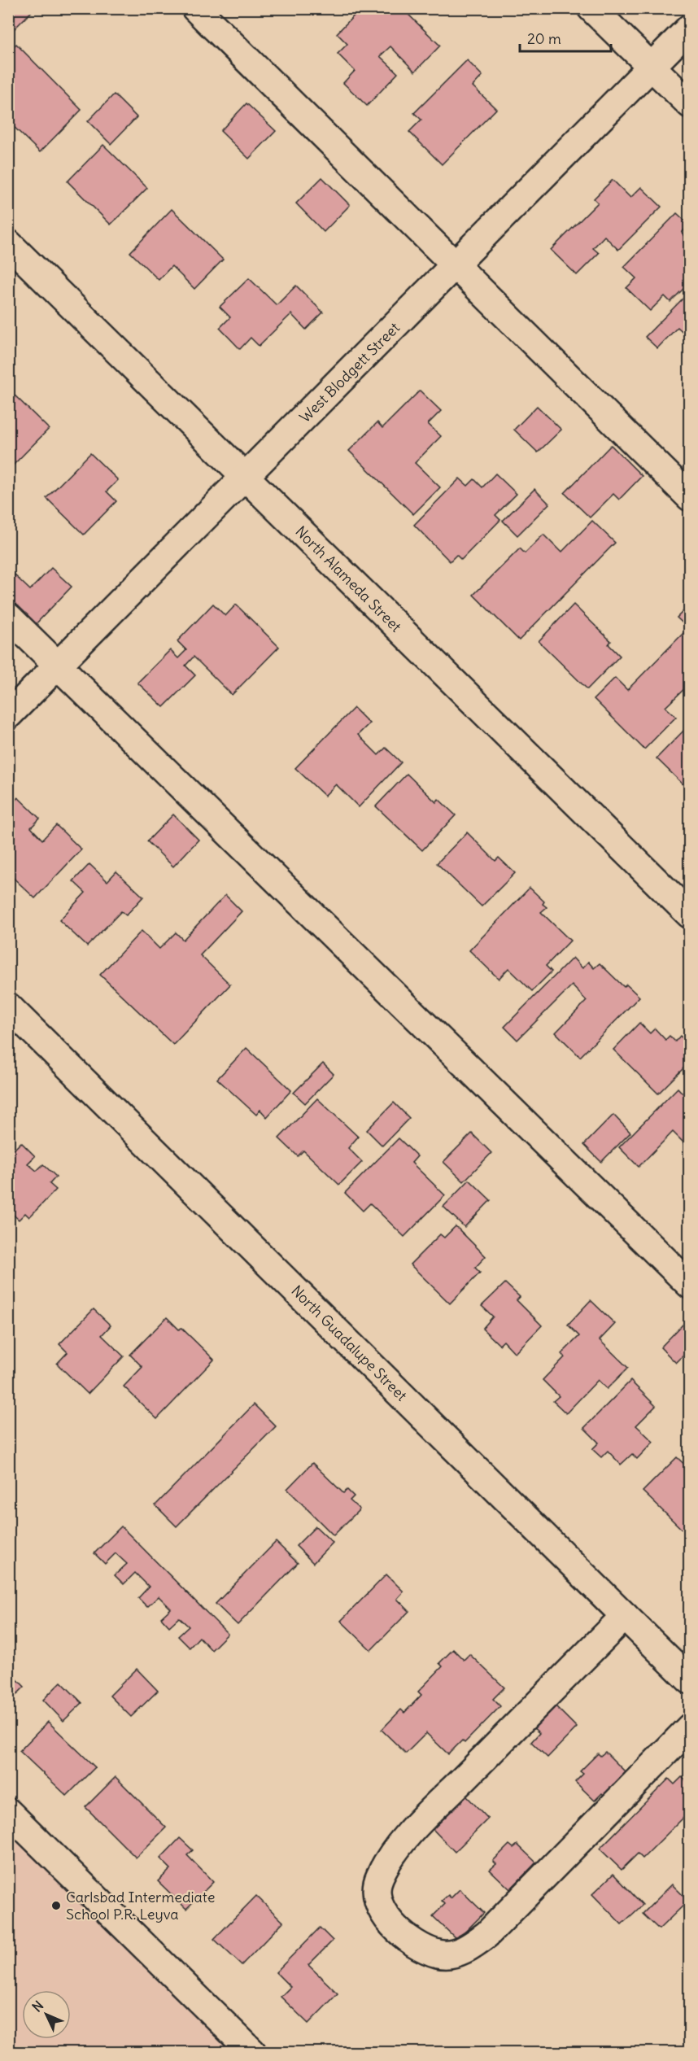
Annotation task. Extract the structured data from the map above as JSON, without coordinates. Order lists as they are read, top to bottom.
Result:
{
  "streets": {
    "street": ["West Blodgett Street", "North Alameda Street", "North Guadalupe Street"]
  },
  "crossings": [
    ["West Blodgett Street", "North Alameda Street"]
  ],
  "places": ["Carlsbad Intermediate School P.R. Leyva"],
  "scale_bar": "20 m",
  "north": "top left"
}
